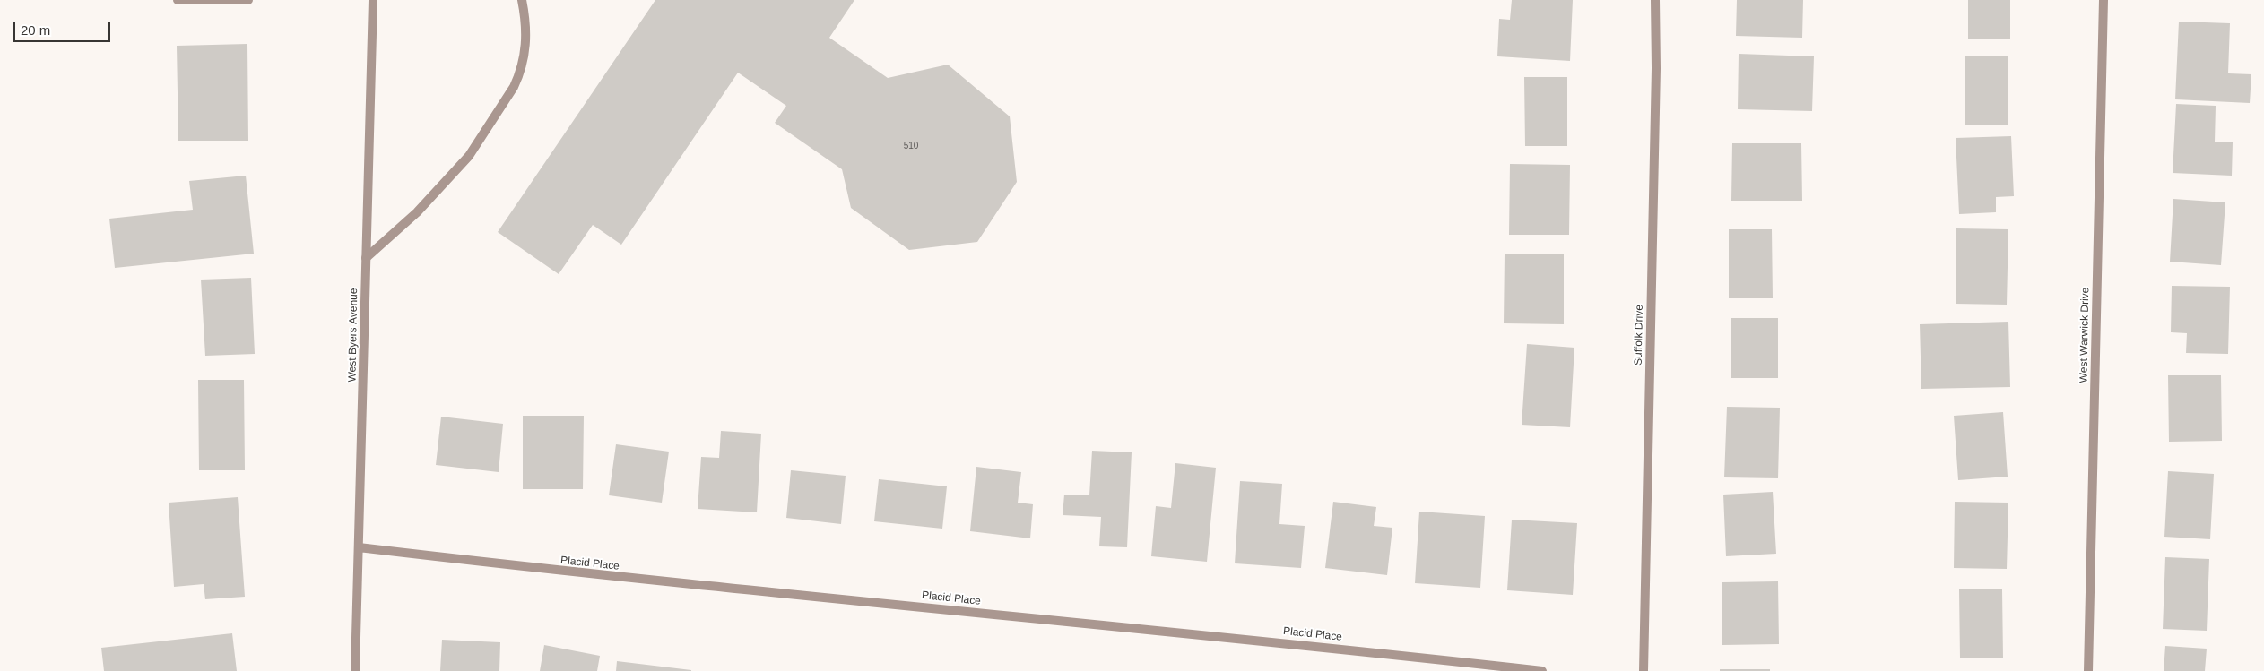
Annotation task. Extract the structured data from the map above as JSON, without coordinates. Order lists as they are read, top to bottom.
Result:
{
  "streets": {
    "street": [
      "West Byers Avenue",
      "Suffolk Drive",
      "West Warwick Drive",
      "Placid Place"
    ]
  },
  "crossings": [
    ["West Byers Avenue", "Placid Place"]
  ],
  "house_numbers": ["510"],
  "scale_bar": "20 m"
}
